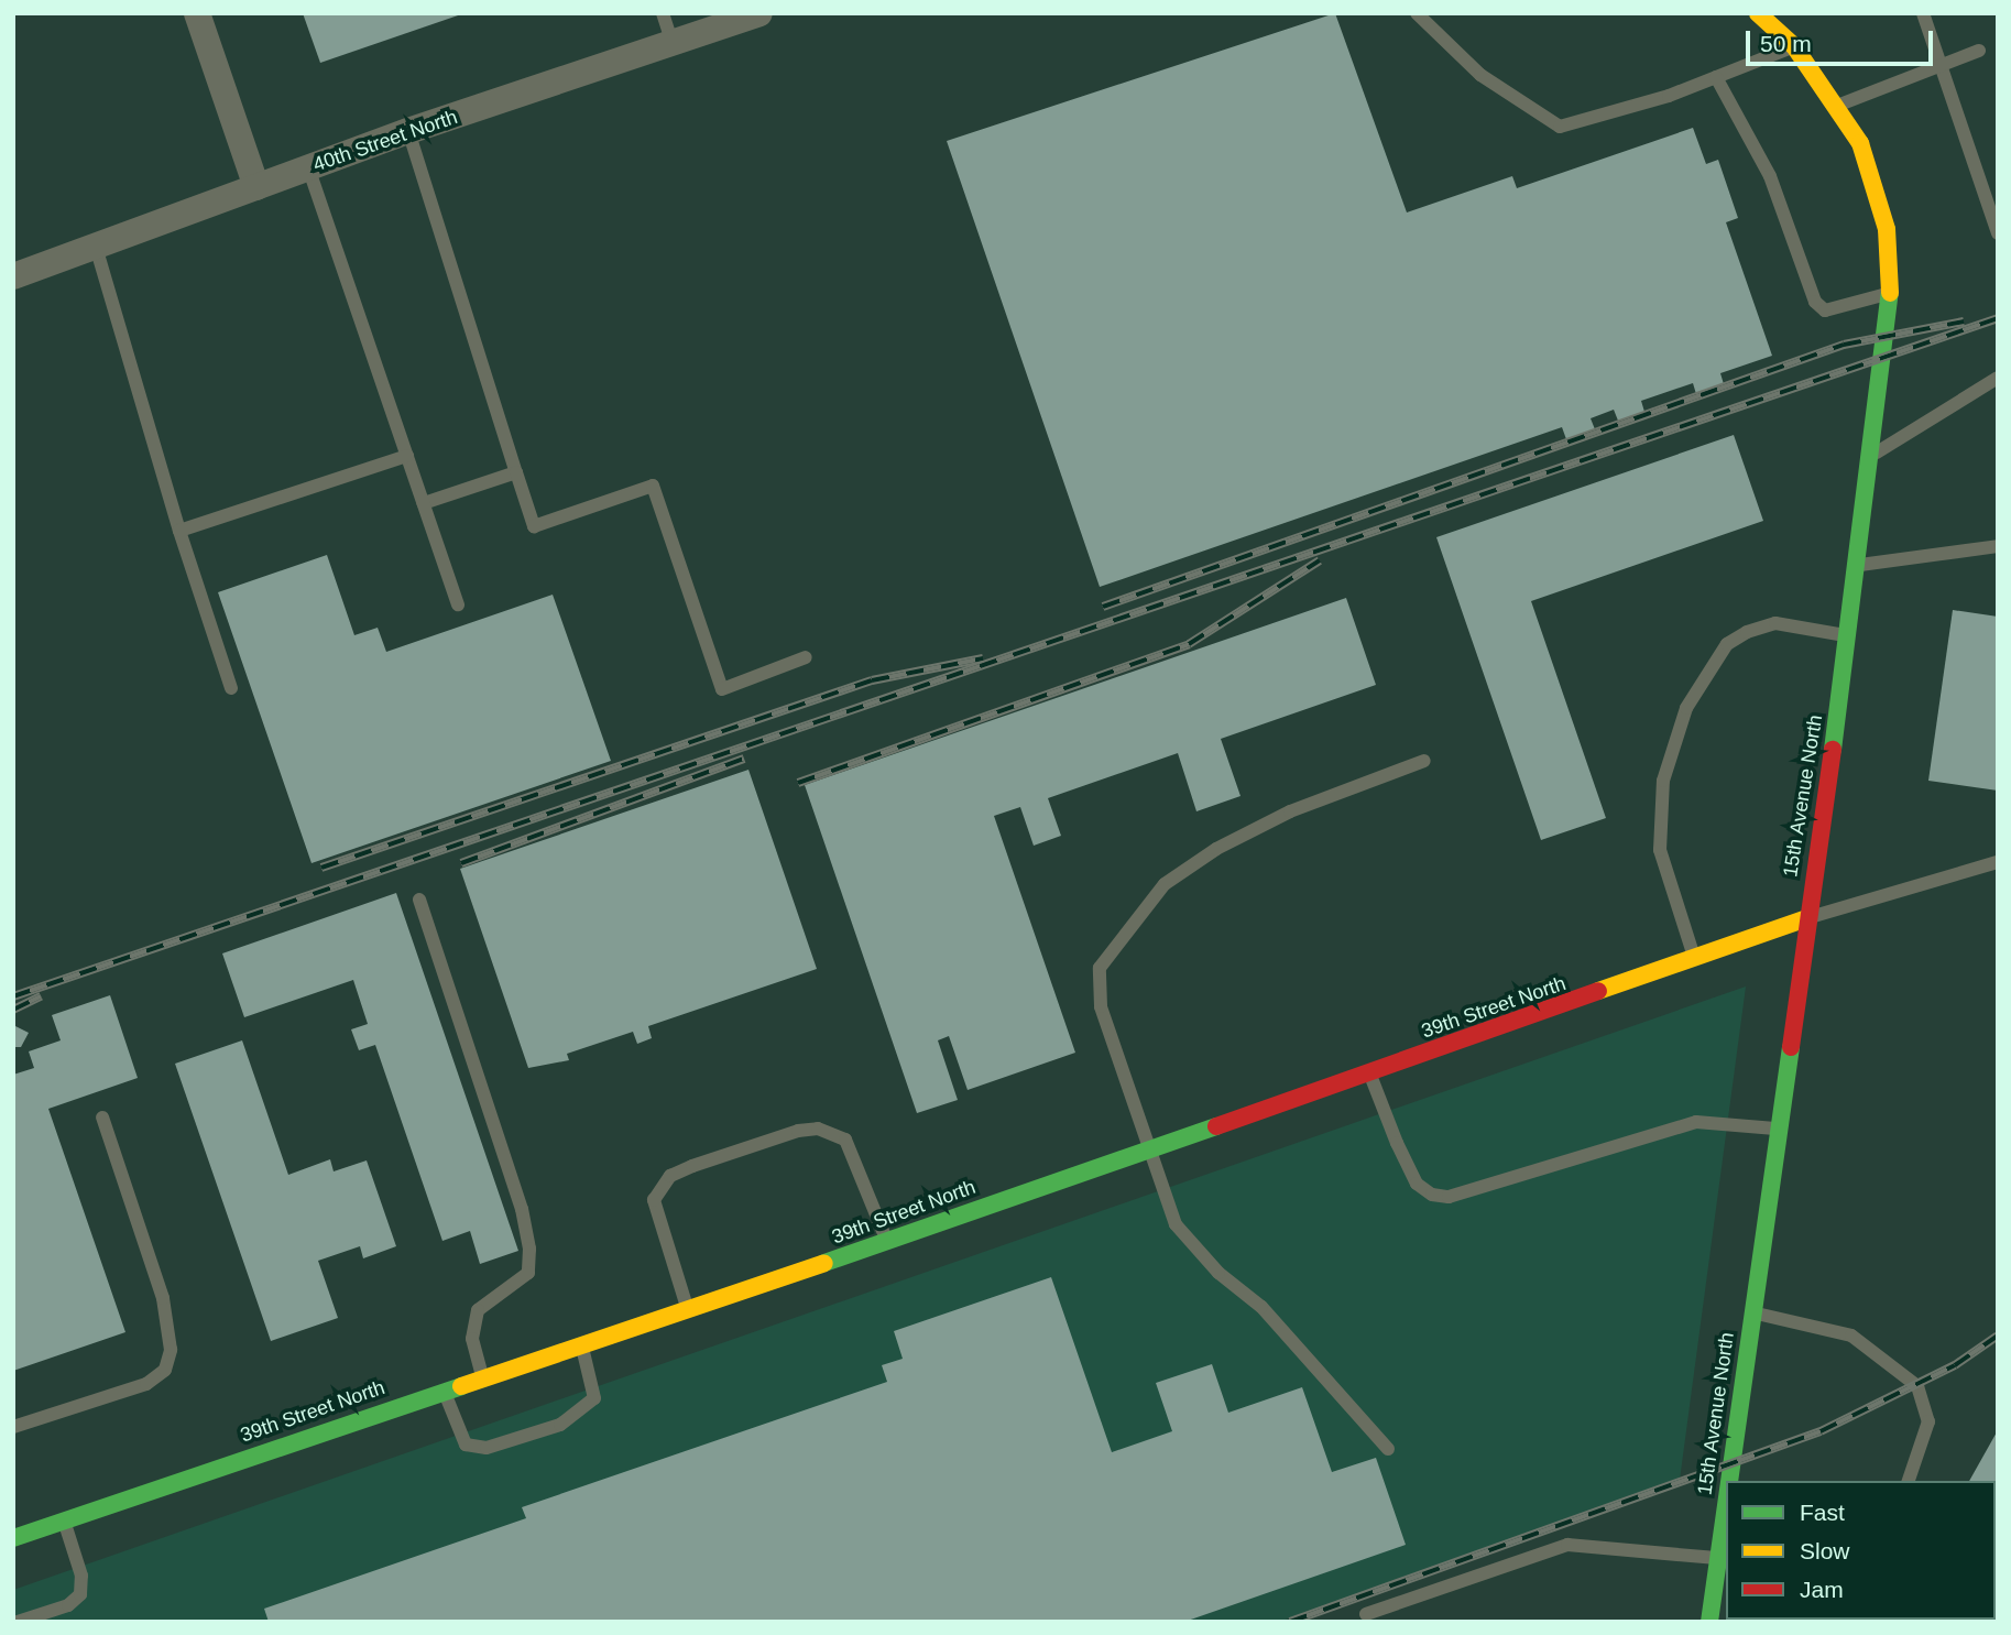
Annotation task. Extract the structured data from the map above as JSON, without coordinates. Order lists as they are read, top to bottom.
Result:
{
  "streets": {
    "street": ["40th Street North", "15th Avenue North", "39th Street North"]
  },
  "crossings": [
    ["15th Avenue North", "39th Street North"]
  ],
  "legend": ["Fast", "Slow", "Jam"],
  "scale_bar": "50 m"
}
